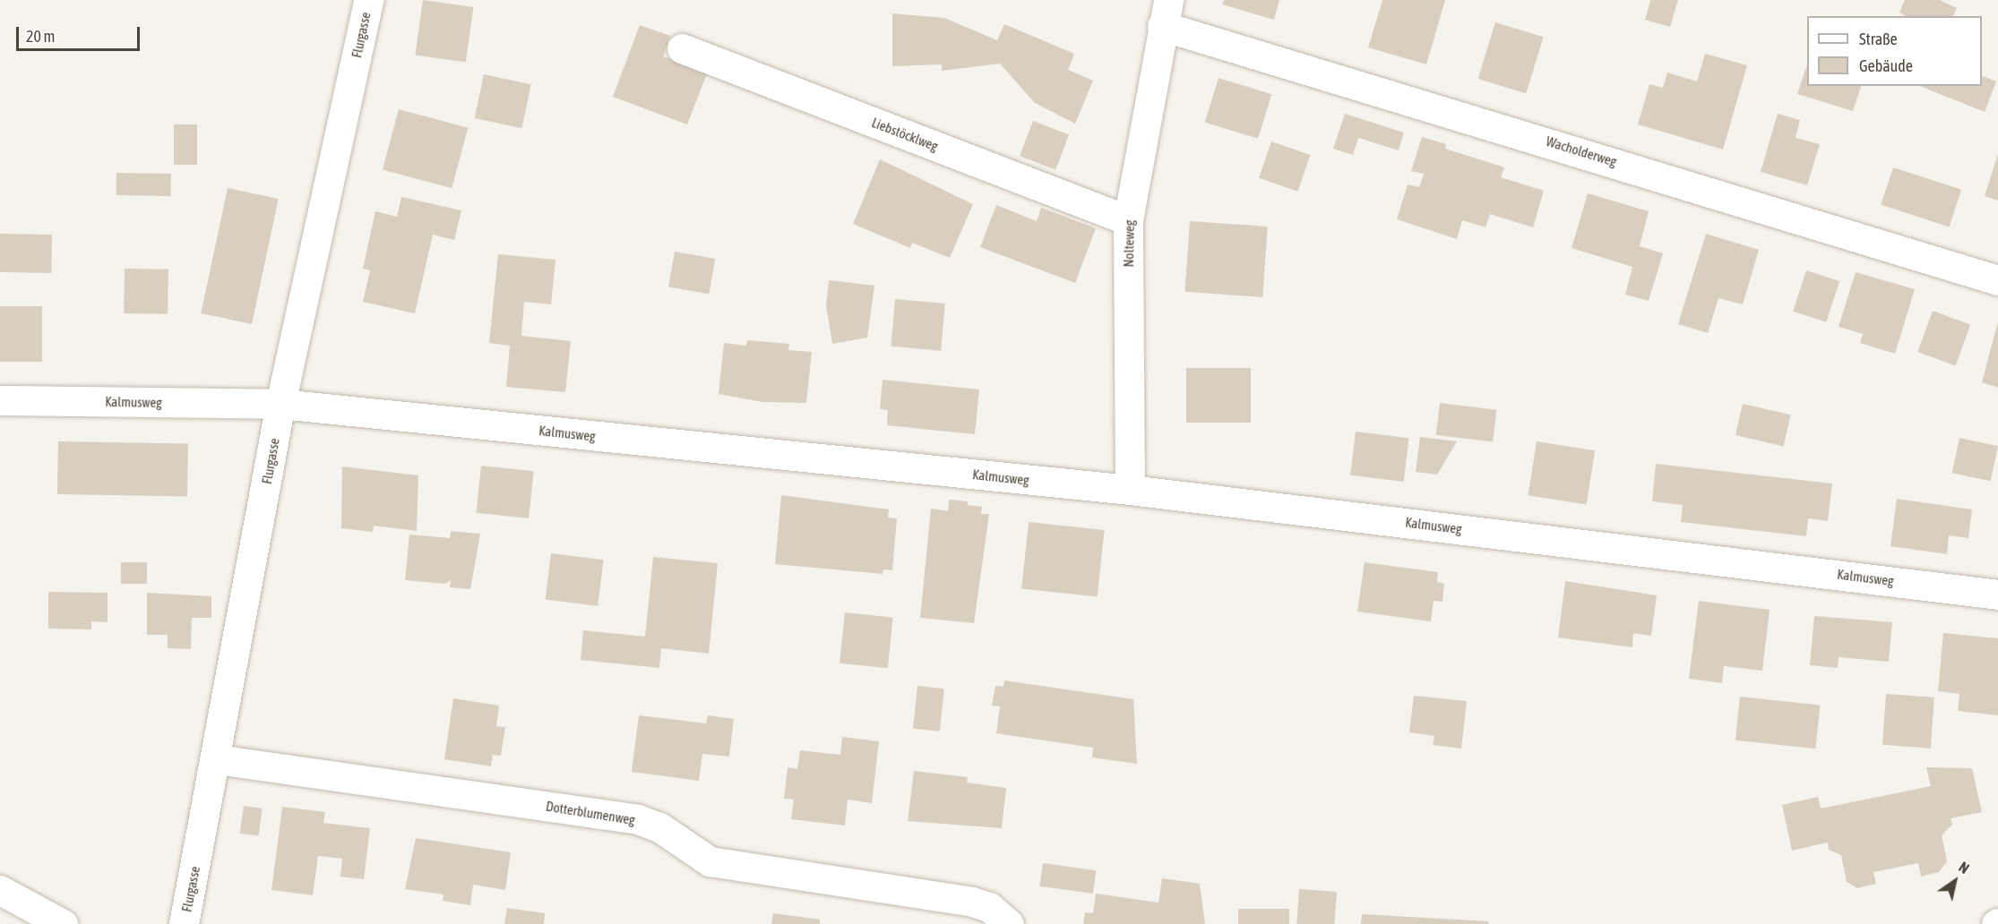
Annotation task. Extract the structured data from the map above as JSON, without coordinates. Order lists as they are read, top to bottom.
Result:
{
  "streets": {
    "street": [
      "Flurgasse",
      "Liebstöcklweg",
      "Wacholderweg",
      "Nolteweg",
      "Kalmusweg",
      "Dotterblumenweg"
    ]
  },
  "crossings": [
    ["Flurgasse", "Kalmusweg"],
    ["Flurgasse", "Dotterblumenweg"],
    ["Liebstöcklweg", "Nolteweg"],
    ["Wacholderweg", "Nolteweg"],
    ["Nolteweg", "Kalmusweg"]
  ],
  "legend": ["Straße", "Gebäude"],
  "scale_bar": "20 m",
  "north": "top right"
}
